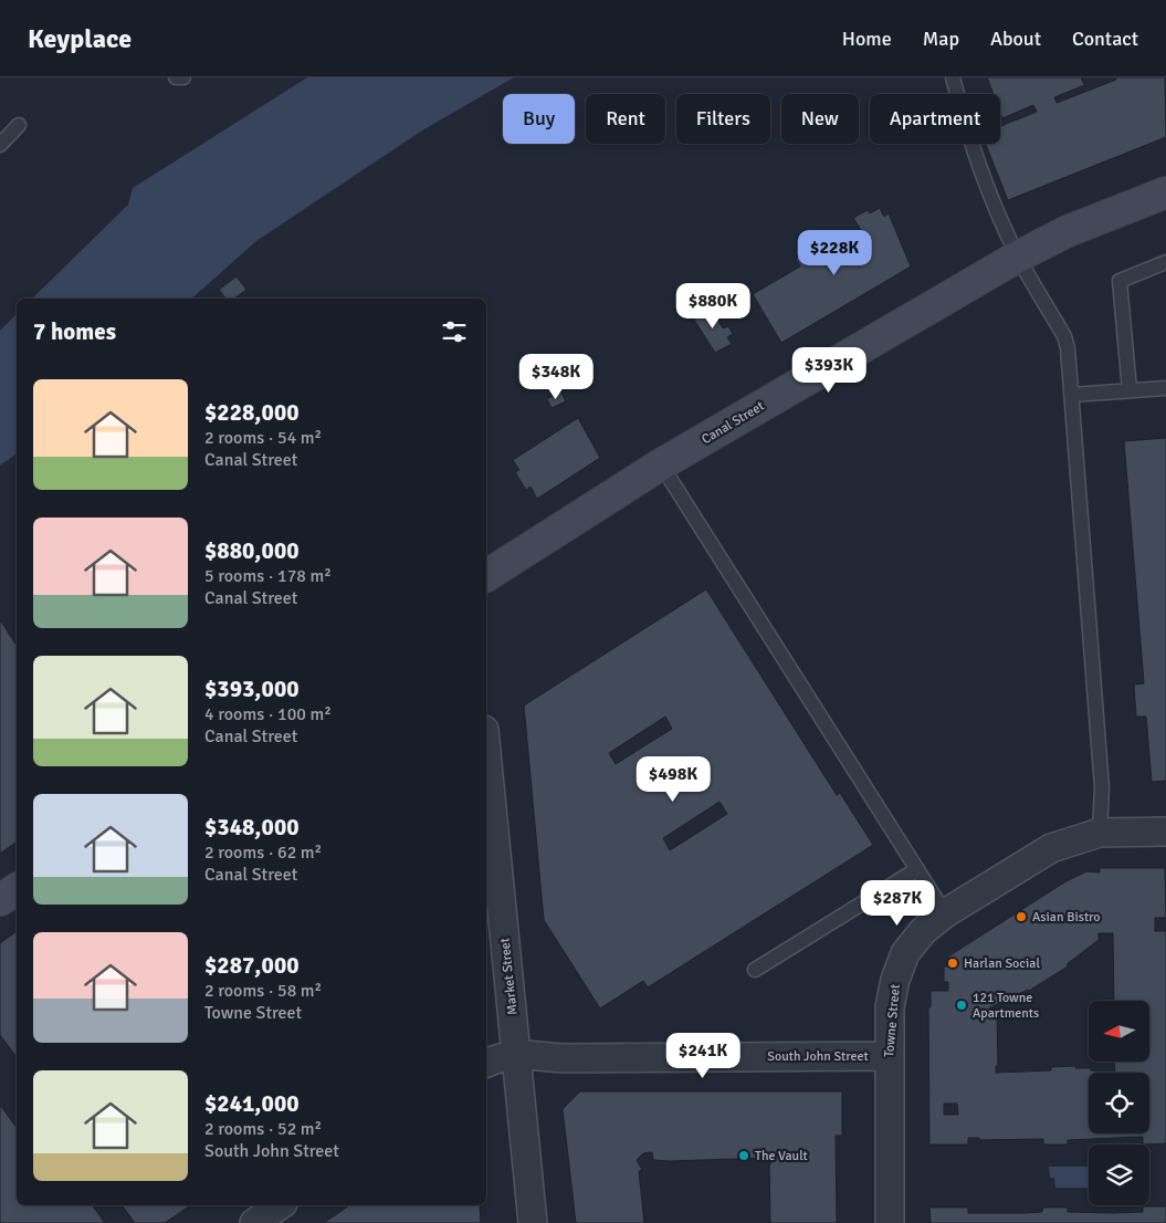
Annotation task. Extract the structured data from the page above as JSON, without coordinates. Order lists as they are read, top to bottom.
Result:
{
  "streets": {
    "street": [
      "Canal Street",
      "Market Street",
      "Towne Street",
      "South John Street"
    ]
  },
  "crossings": [
    ["Market Street", "South John Street"],
    ["Towne Street", "South John Street"]
  ],
  "places": [
    "Asian Bistro",
    "Harlan Social",
    "121 Towne Apartments",
    "The Vault"
  ],
  "north": "left",
  "page": {
    "header": "Keyplace",
    "nav": [
      "Home",
      "Map",
      "About",
      "Contact"
    ],
    "chip": [
      "Buy",
      "Rent",
      "Filters",
      "New",
      "Apartment"
    ],
    "price": [
      "$228K",
      "$880K",
      "$393K",
      "$348K",
      "$498K",
      "$287K",
      "$241K"
    ],
    "heading": "7 homes",
    "list": [
      {
        "name": "$228,000",
        "note": "2 rooms · 54 m² · Canal Street"
      },
      {
        "name": "$880,000",
        "note": "5 rooms · 178 m² · Canal Street"
      },
      {
        "name": "$393,000",
        "note": "4 rooms · 100 m² · Canal Street"
      },
      {
        "name": "$348,000",
        "note": "2 rooms · 62 m² · Canal Street"
      },
      {
        "name": "$287,000",
        "note": "2 rooms · 58 m² · Towne Street"
      },
      {
        "name": "$241,000",
        "note": "2 rooms · 52 m² · South John Street"
      }
    ]
  }
}
